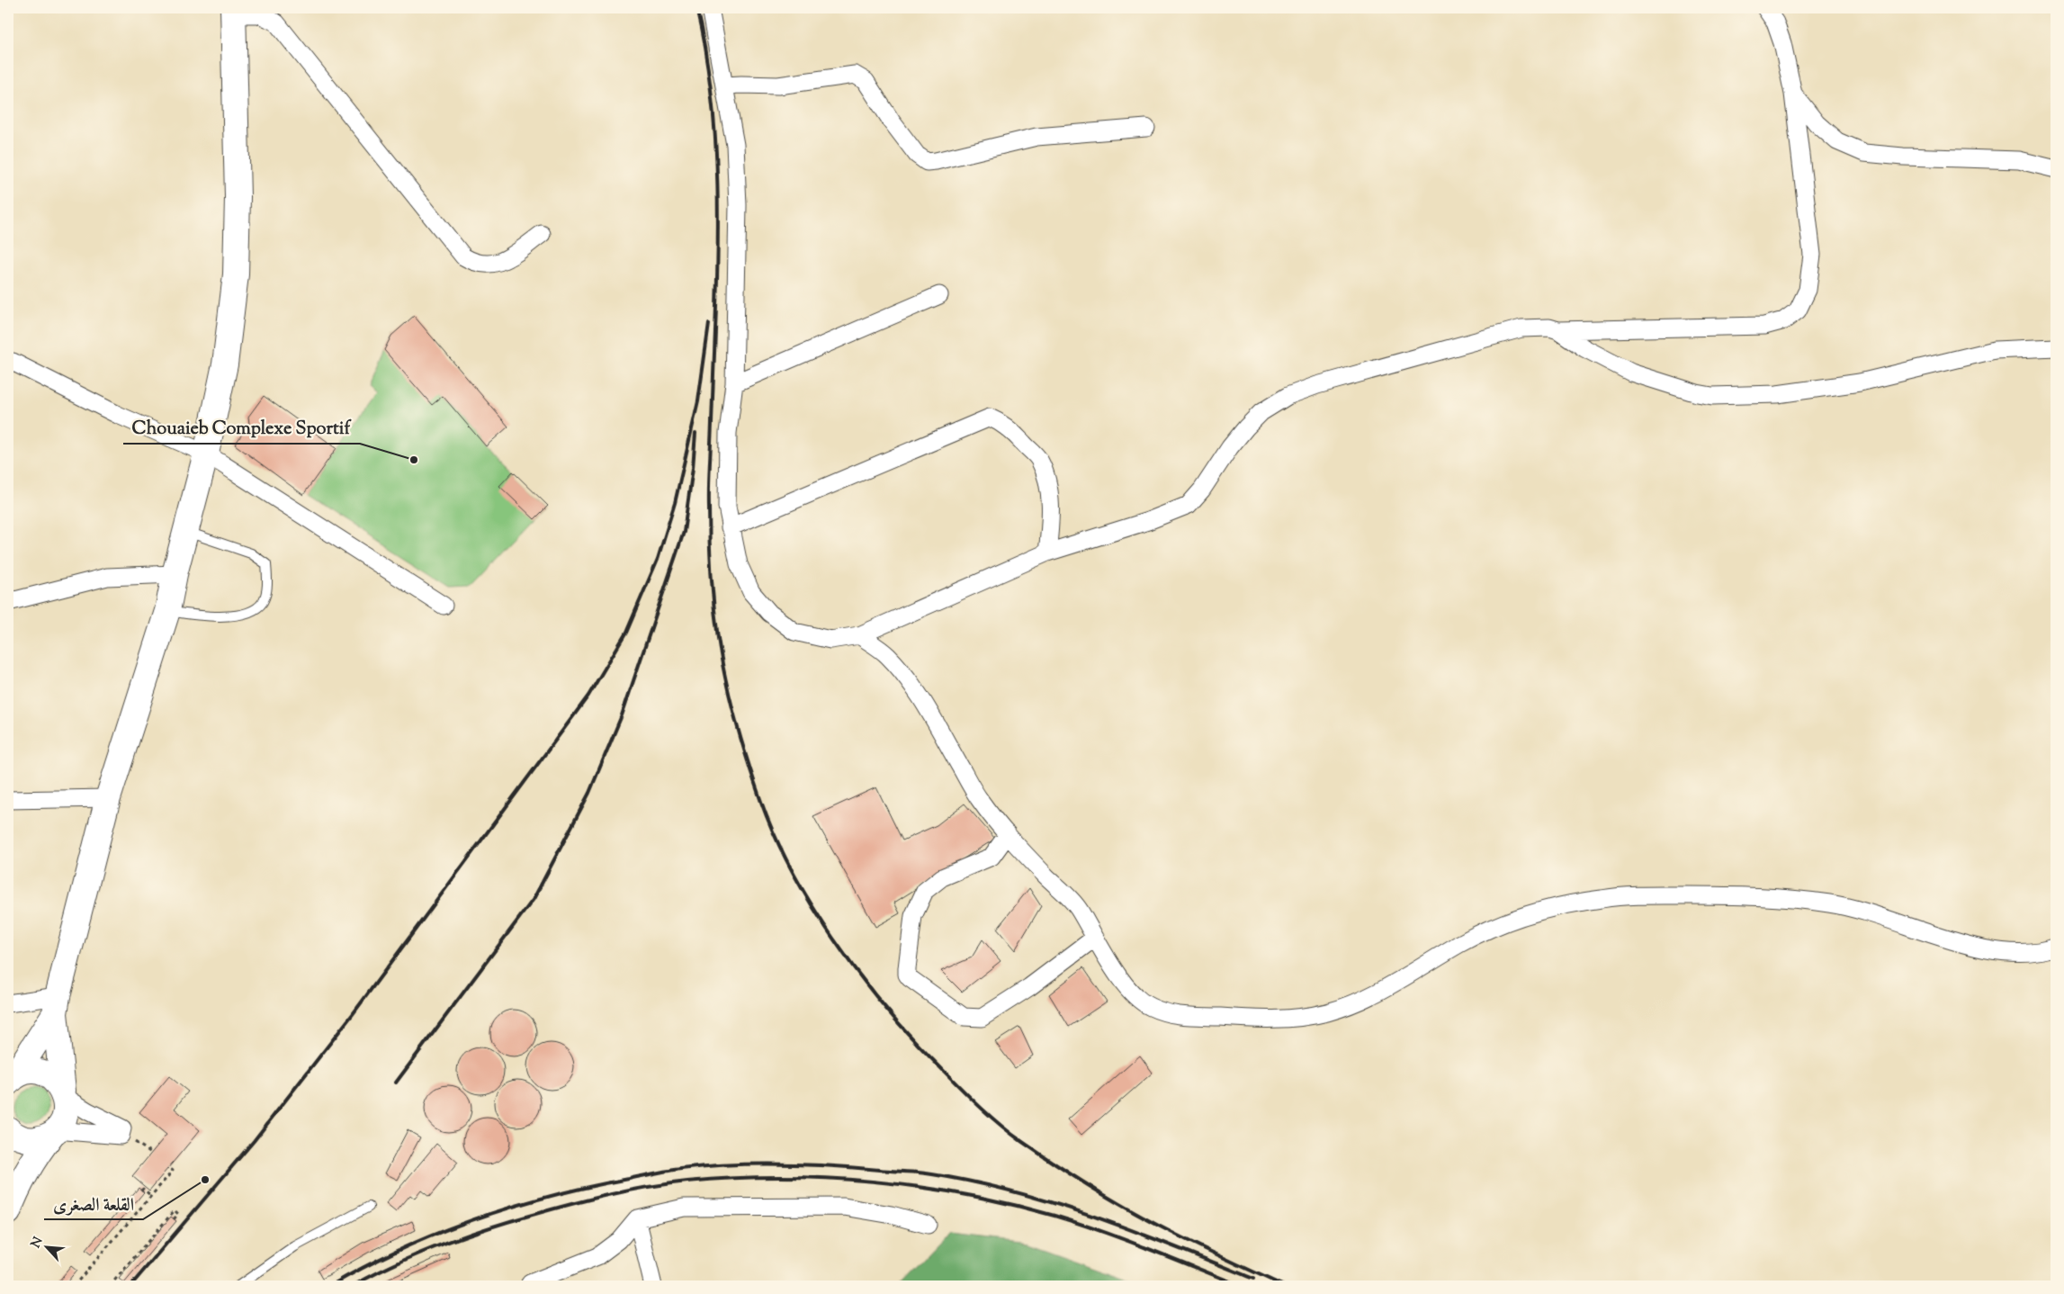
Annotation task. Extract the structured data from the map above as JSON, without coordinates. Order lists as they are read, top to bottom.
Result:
{
  "places": ["Chouaieb Complexe Sportif", "القلعة الصغرى"],
  "north": "top left"
}
